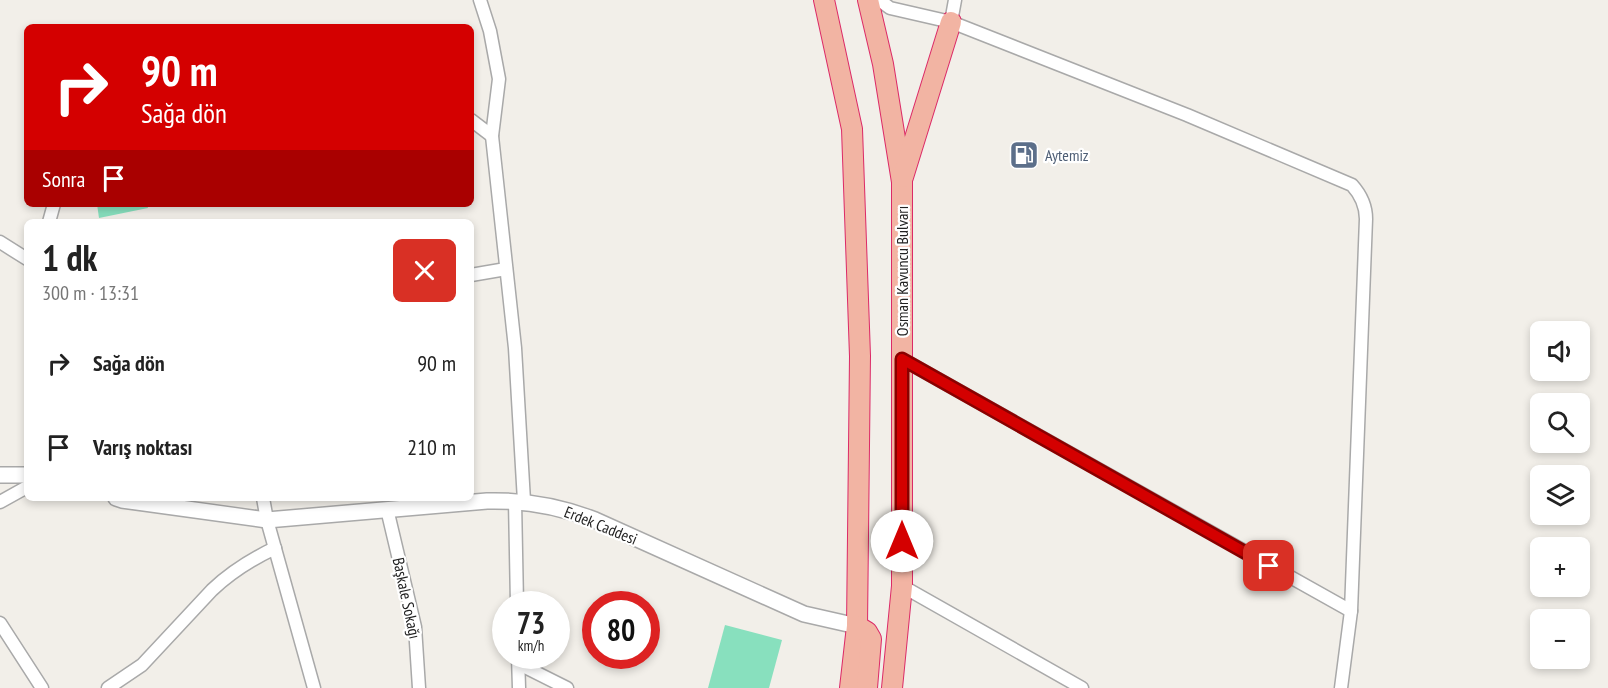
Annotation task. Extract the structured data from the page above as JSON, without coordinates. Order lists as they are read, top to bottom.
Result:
{
  "streets": {
    "highway": ["Osman Kavuncu Bulvarı"],
    "street": ["Erdek Caddesi", "Başkale Sokağı"]
  },
  "crossings": [
    ["Erdek Caddesi", "Başkale Sokağı"]
  ],
  "places": {
    "fuel station": ["Aytemiz"]
  },
  "page": {
    "turn": ["90 m", "Sağa dön"],
    "then": "Sonra",
    "heading": ["1 dk", "300 m · 13:31"],
    "map_buttons": ["+", "−"],
    "list": [
      {
        "name": "Sağa dön",
        "value": "90 m"
      },
      {
        "name": "Varış noktası",
        "value": "210 m"
      }
    ],
    "speed": "73 km/h",
    "limit": "80"
  }
}
